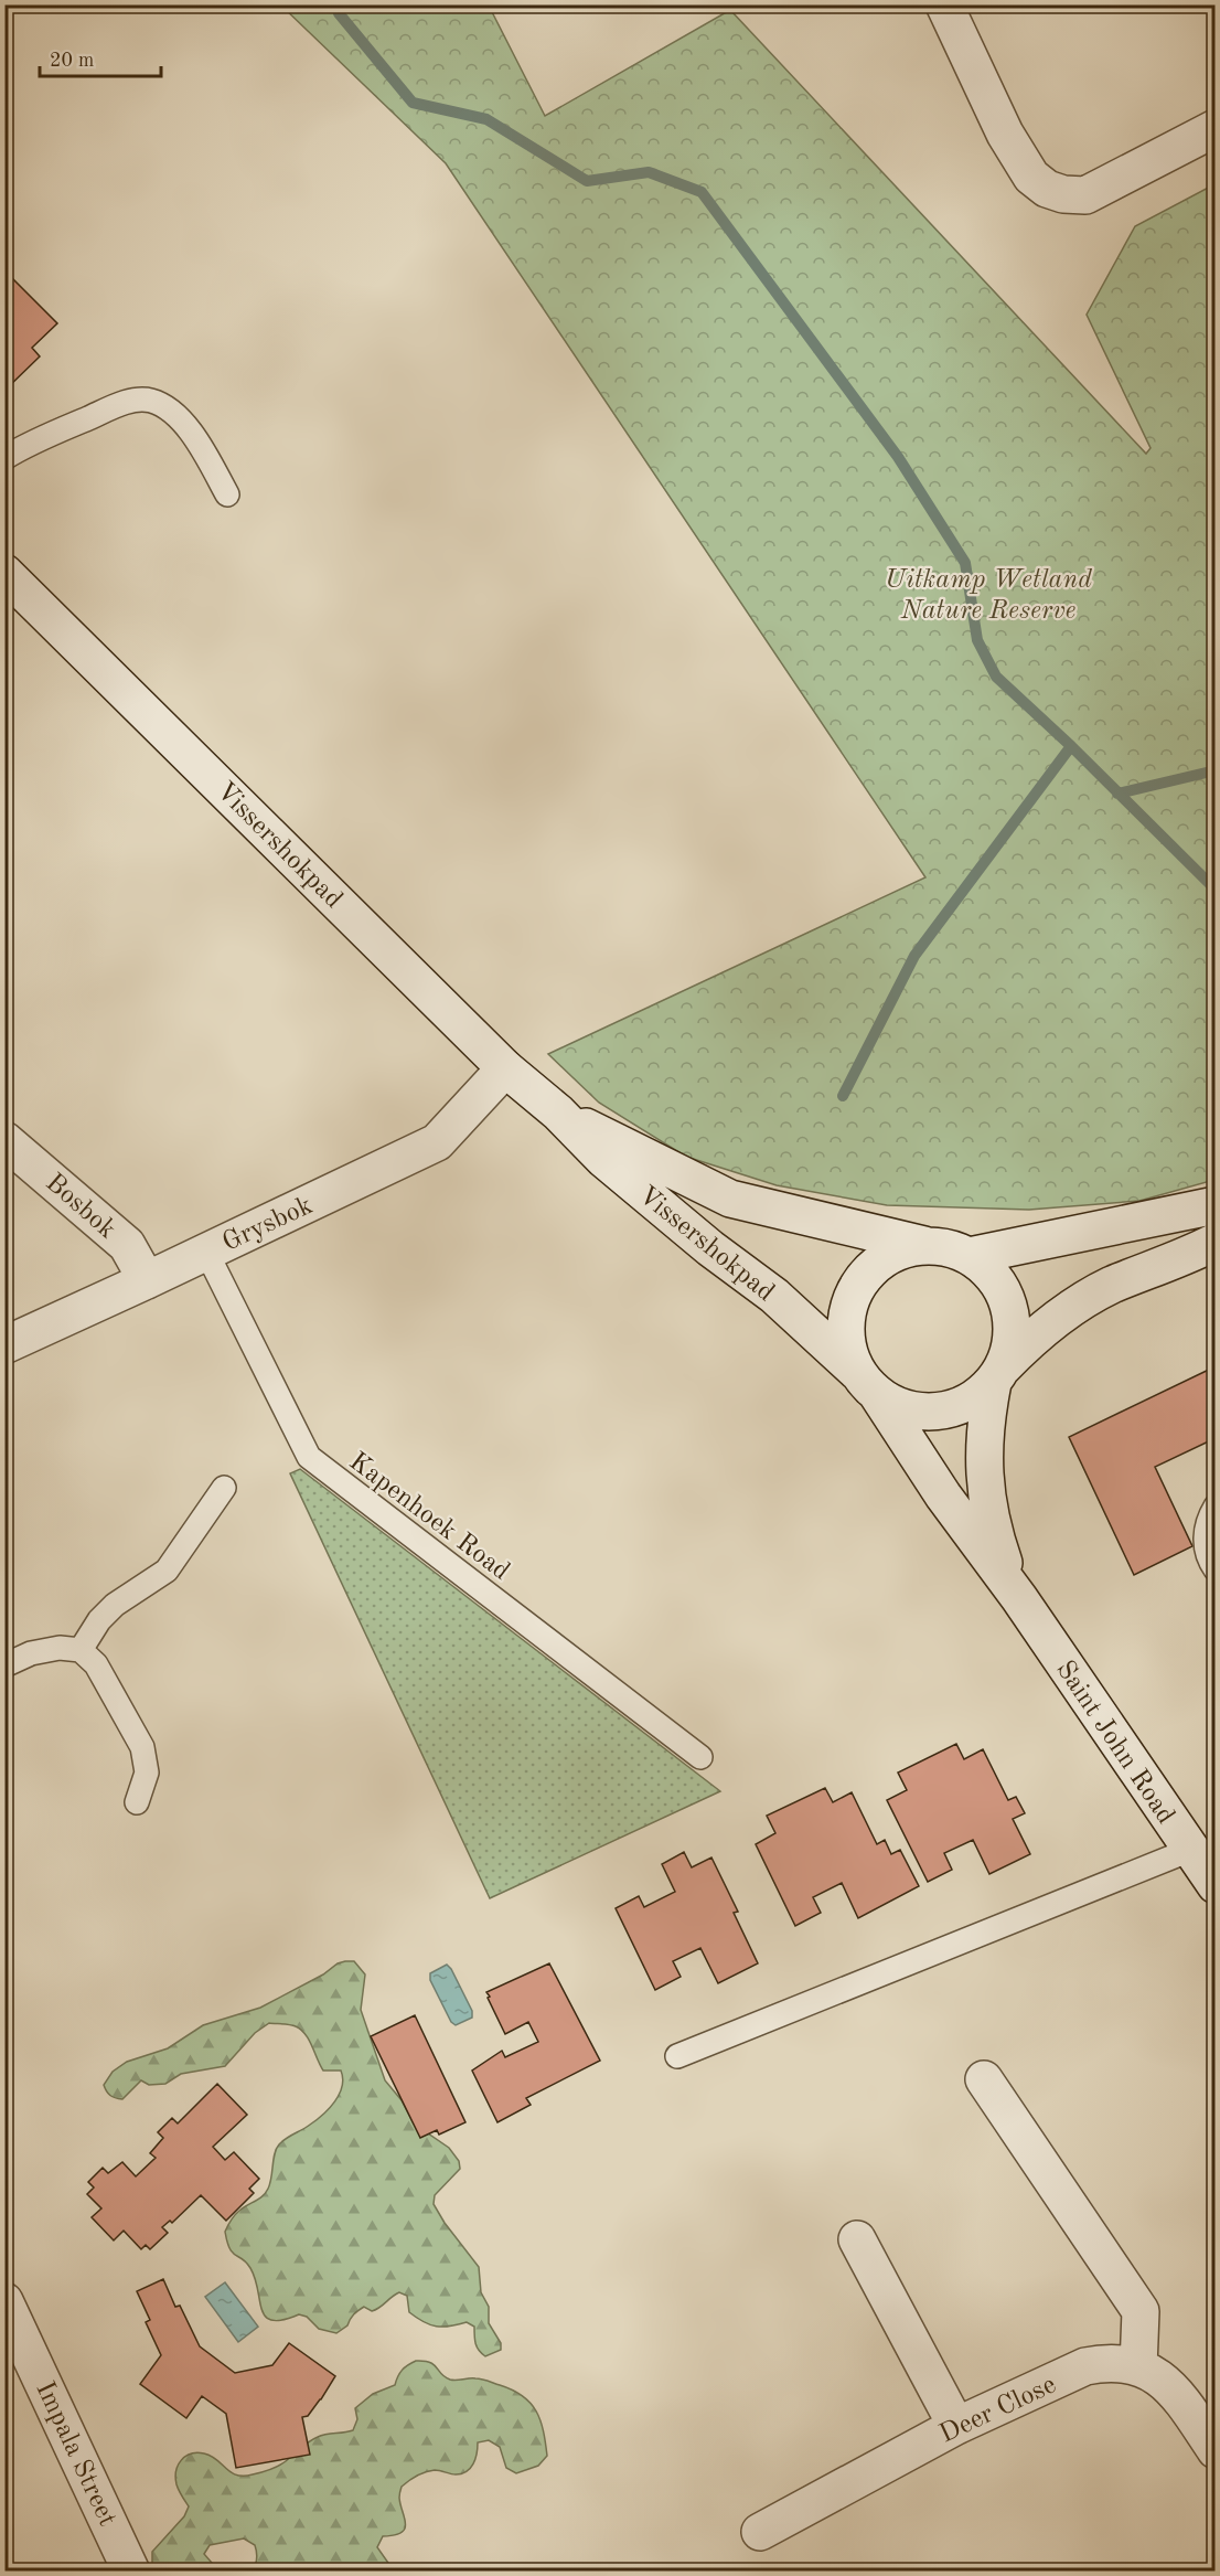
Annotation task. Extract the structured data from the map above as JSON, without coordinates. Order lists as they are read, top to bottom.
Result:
{
  "streets": {
    "main road": [
      "Vissershokpad",
      "Bosbok",
      "Grysbok",
      "Saint John Road",
      "Deer Close",
      "Impala Street"
    ],
    "lane": ["Kapenhoek Road"]
  },
  "crossings": [
    ["Vissershokpad", "Grysbok"],
    ["Vissershokpad", "Saint John Road"],
    ["Bosbok", "Grysbok"],
    ["Grysbok", "Kapenhoek Road"]
  ],
  "parks": ["Uitkamp Wetland Nature Reserve"],
  "scale_bar": "20 m"
}
